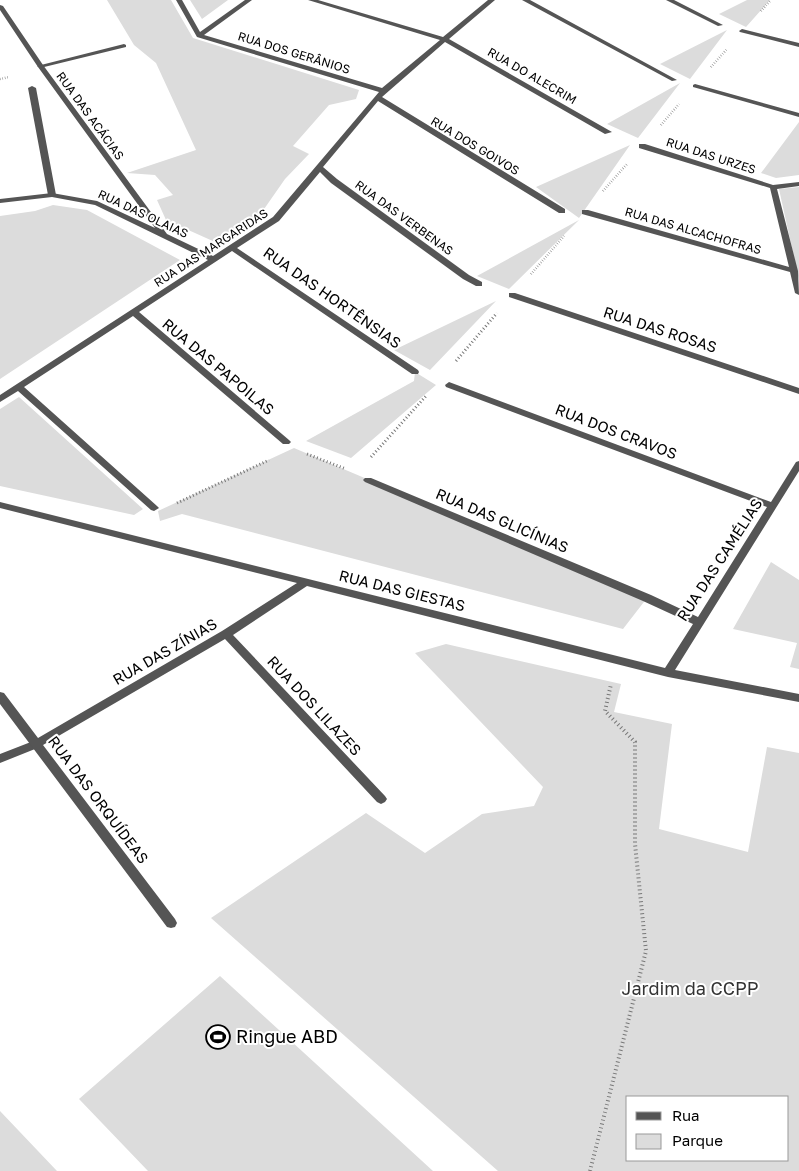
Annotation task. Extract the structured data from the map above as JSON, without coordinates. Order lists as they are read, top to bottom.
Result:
{
  "streets": {
    "street": [
      "RUA DOS GERÂNIOS",
      "RUA DO ALECRIM",
      "RUA DAS ACÁCIAS",
      "RUA DOS GOIVOS",
      "RUA DAS URZES",
      "RUA DAS OLAIAS",
      "RUA DAS VERBENAS",
      "RUA DAS ALCACHOFRAS",
      "RUA DAS MARGARIDAS",
      "RUA DAS HORTÊNSIAS",
      "RUA DAS ROSAS",
      "RUA DAS PAPOILAS",
      "RUA DOS CRAVOS",
      "RUA DAS GLICÍNIAS",
      "RUA DAS CAMÉLIAS",
      "RUA DAS GIESTAS",
      "RUA DAS ZÍNIAS",
      "RUA DOS LILAZES",
      "RUA DAS ORQUÍDEAS"
    ]
  },
  "crossings": [
    ["RUA DOS GERÂNIOS", "RUA DOS GOIVOS"],
    ["RUA DOS GERÂNIOS", "RUA DAS MARGARIDAS"],
    ["RUA DO ALECRIM", "RUA DAS MARGARIDAS"],
    ["RUA DAS ACÁCIAS", "RUA DAS OLAIAS"],
    ["RUA DOS GOIVOS", "RUA DAS MARGARIDAS"],
    ["RUA DAS OLAIAS", "RUA DAS MARGARIDAS"],
    ["RUA DAS VERBENAS", "RUA DAS MARGARIDAS"],
    ["RUA DAS MARGARIDAS", "RUA DAS HORTÊNSIAS"],
    ["RUA DAS MARGARIDAS", "RUA DAS PAPOILAS"],
    ["RUA DOS CRAVOS", "RUA DAS CAMÉLIAS"],
    ["RUA DAS GLICÍNIAS", "RUA DAS CAMÉLIAS"],
    ["RUA DAS CAMÉLIAS", "RUA DAS GIESTAS"],
    ["RUA DAS GIESTAS", "RUA DAS ZÍNIAS"],
    ["RUA DAS ZÍNIAS", "RUA DOS LILAZES"],
    ["RUA DAS ZÍNIAS", "RUA DAS ORQUÍDEAS"]
  ],
  "parks": ["Jardim da CCPP"],
  "places": {
    "sports": ["Ringue ABD"]
  },
  "legend": ["Rua", "Parque"]
}
